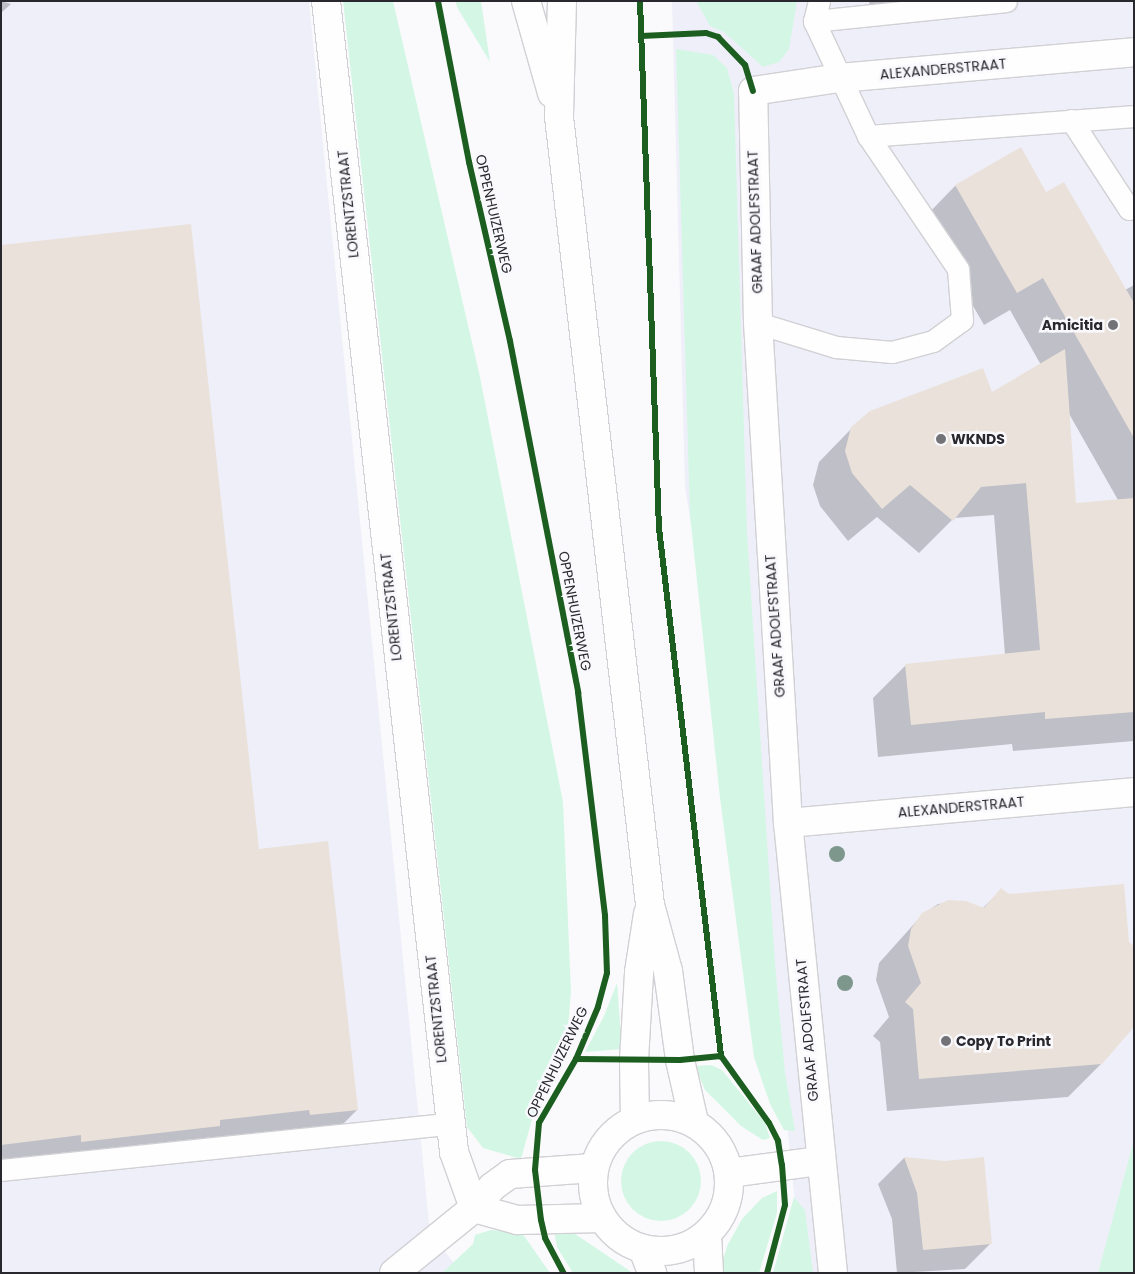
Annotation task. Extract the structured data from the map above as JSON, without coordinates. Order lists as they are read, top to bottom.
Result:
{
  "streets": {
    "street": ["ALEXANDERSTRAAT", "LORENTZSTRAAT", "GRAAF ADOLFSTRAAT"],
    "cycle path": ["OPPENHUIZERWEG"]
  },
  "crossings": [
    ["ALEXANDERSTRAAT", "GRAAF ADOLFSTRAAT"]
  ],
  "places": ["Amicitia", "WKNDS", "Copy To Print"]
}
